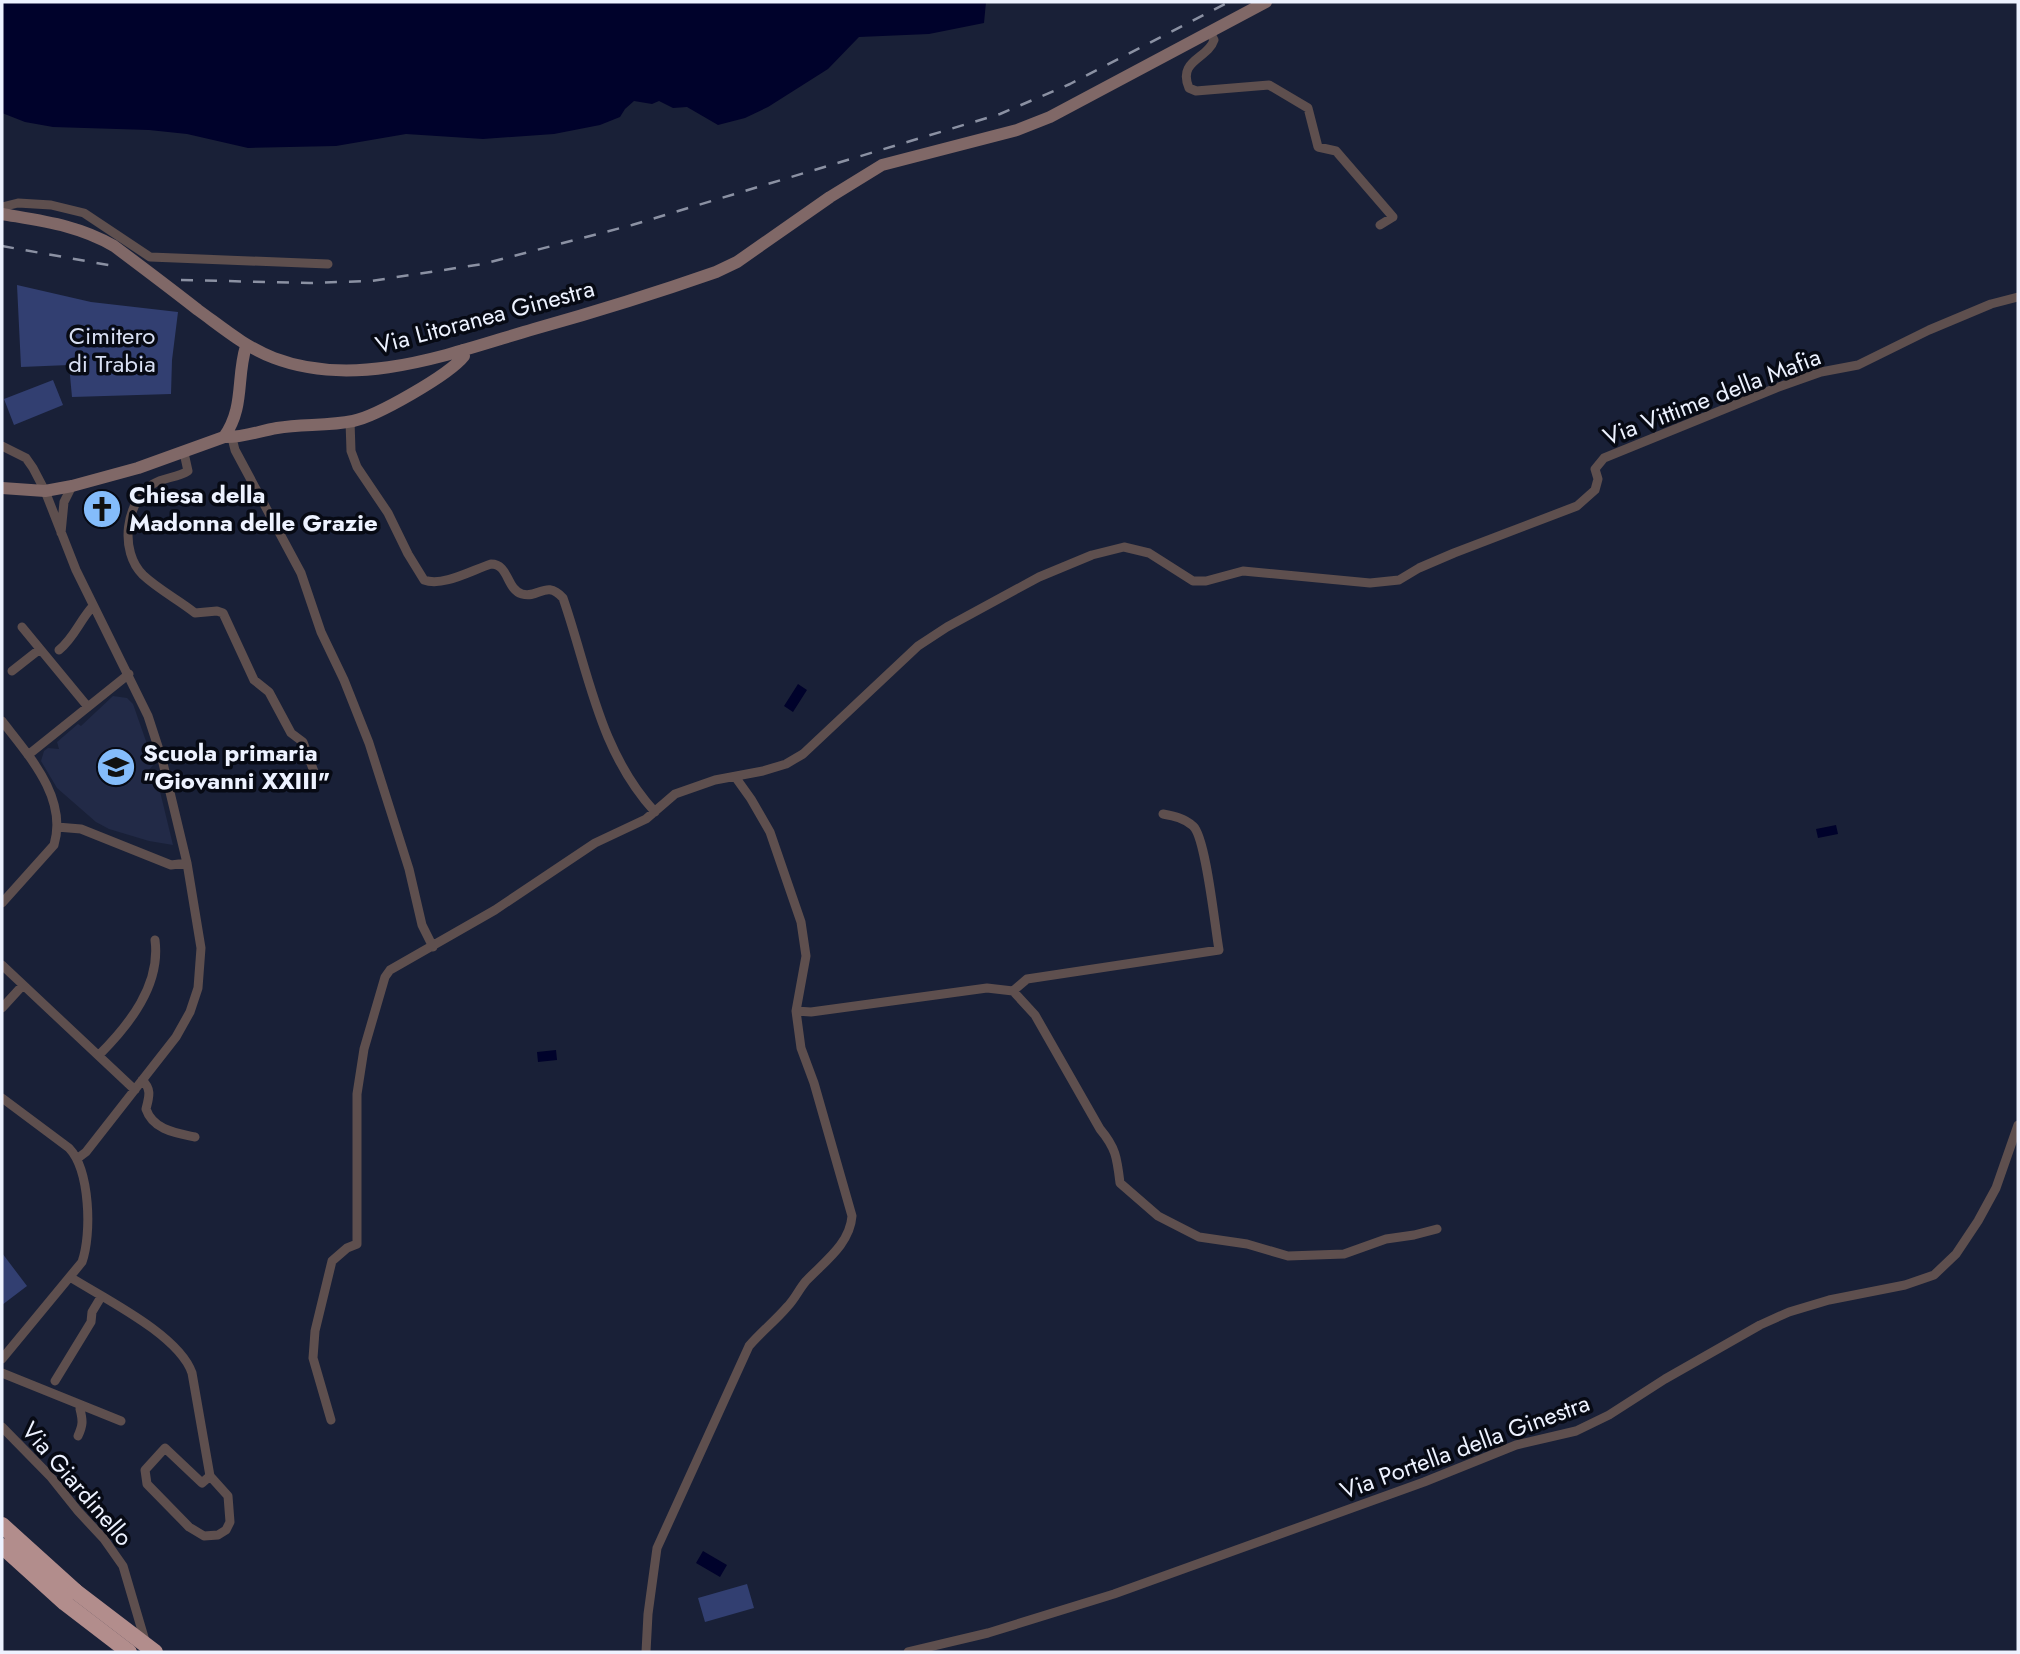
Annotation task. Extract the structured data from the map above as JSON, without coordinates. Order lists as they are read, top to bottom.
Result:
{
  "streets": {
    "main road": ["Via Litoranea Ginestra"],
    "street": ["Via Vittime della Mafia", "Via Portella della Ginestra", "Via Giardinello"]
  },
  "parks": ["Cimitero di Trabia"],
  "places": {
    "church": ["Chiesa della Madonna delle Grazie"],
    "school or university": ["Scuola primaria \"Giovanni XXIII\""]
  }
}
